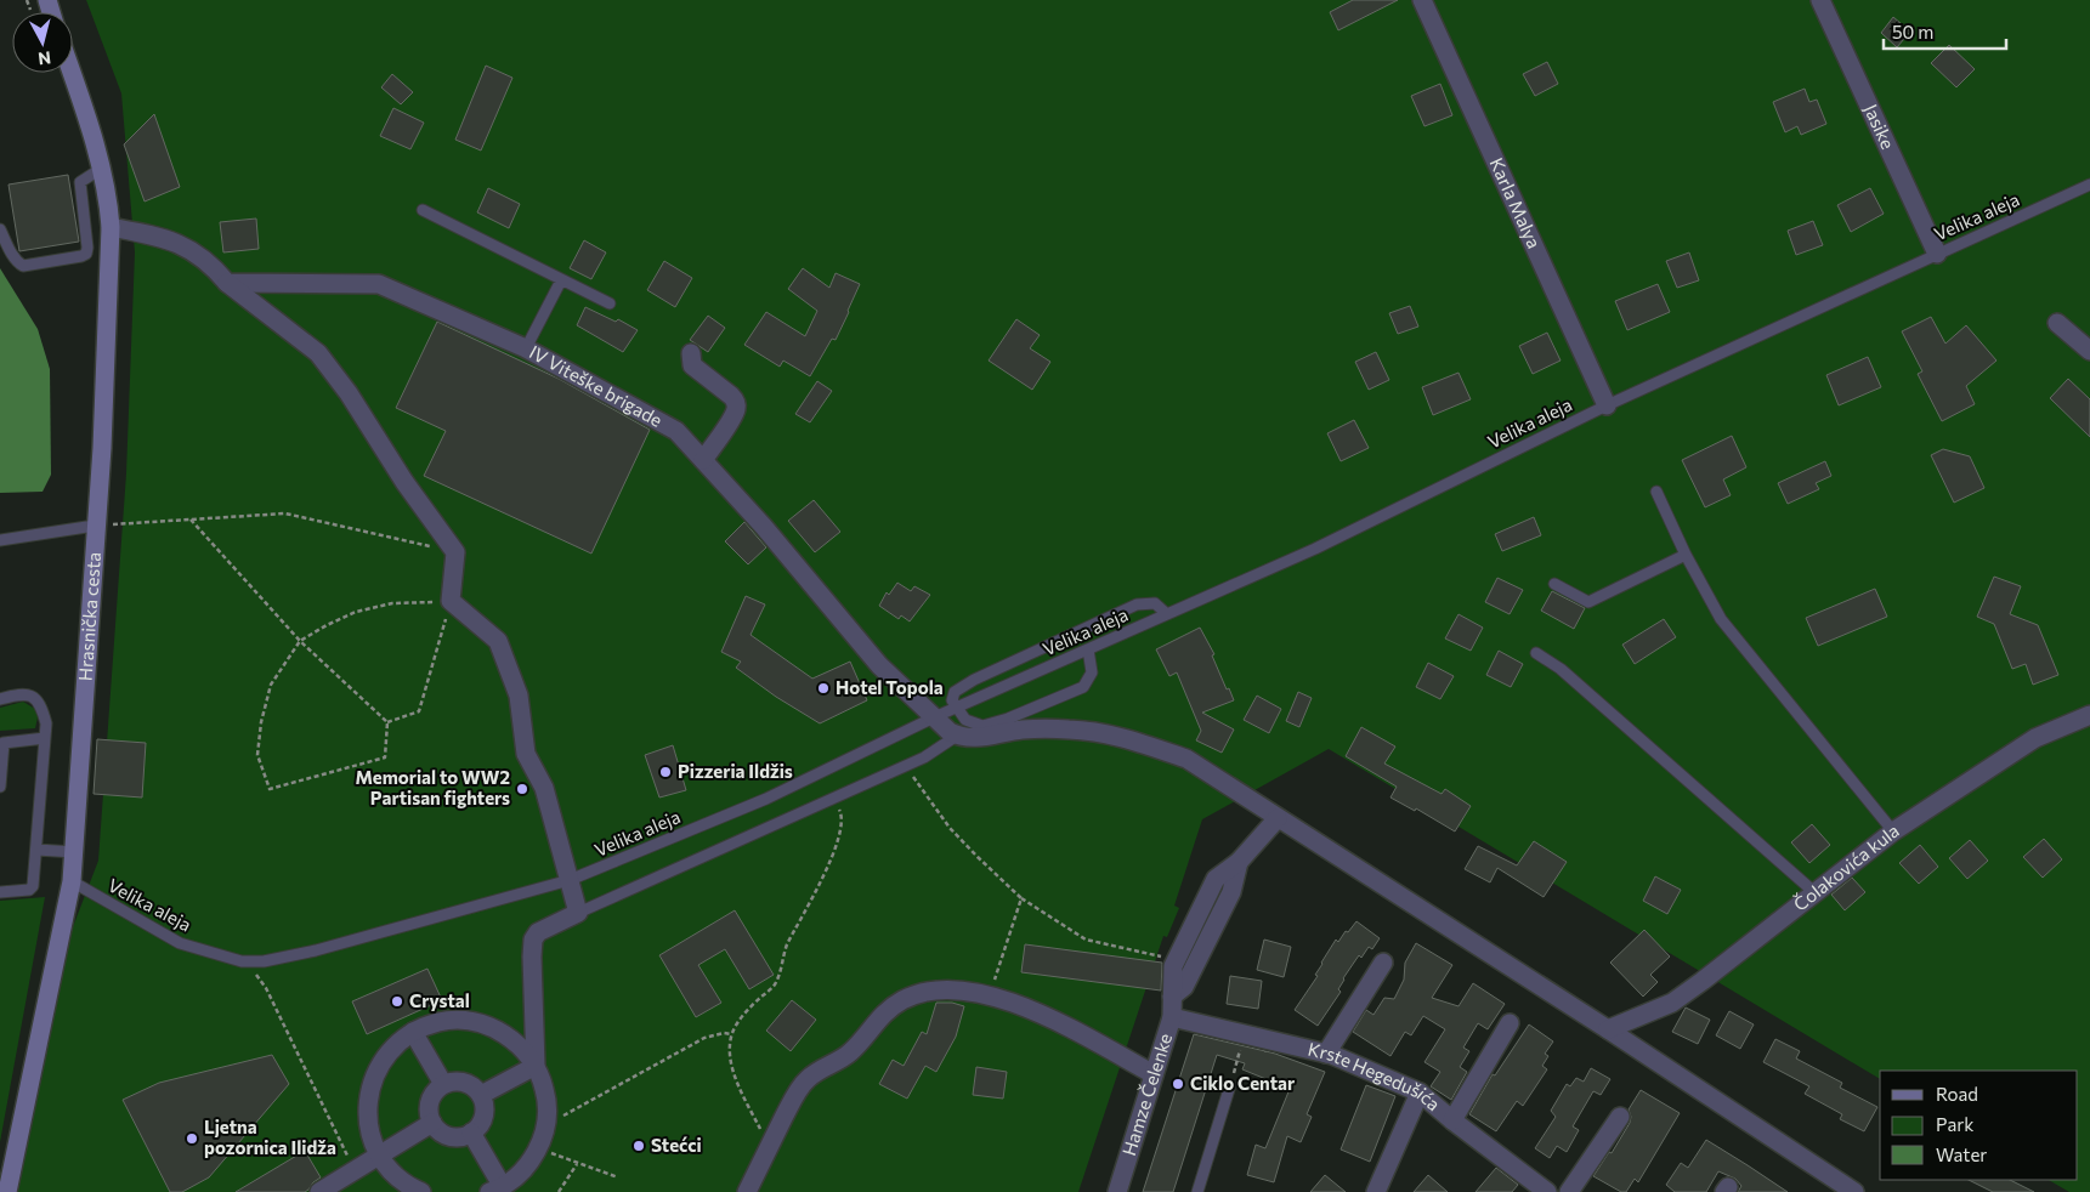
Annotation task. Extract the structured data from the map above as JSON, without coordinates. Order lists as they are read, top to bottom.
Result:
{
  "streets": {
    "street": [
      "Jasike",
      "Karla Malya",
      "IV Viteške brigade",
      "Hrasnička cesta",
      "Čolakovića kula",
      "Krste Hegedušića",
      "Hamze Čelenke"
    ],
    "lane": ["Velika aleja"]
  },
  "crossings": [
    ["Jasike", "Velika aleja"],
    ["Karla Malya", "Velika aleja"],
    ["Velika aleja", "IV Viteške brigade"],
    ["Velika aleja", "Hrasnička cesta"],
    ["Krste Hegedušića", "Hamze Čelenke"]
  ],
  "places": [
    "Hotel Topola",
    "Pizzeria Ildžis",
    "Memorial to WW2 Partisan fighters",
    "Crystal",
    "Ciklo Centar",
    "Ljetna pozornica Ilidža",
    "Stećci"
  ],
  "legend": ["Road", "Park", "Water"],
  "scale_bar": "50 m",
  "north": "bottom"
}
